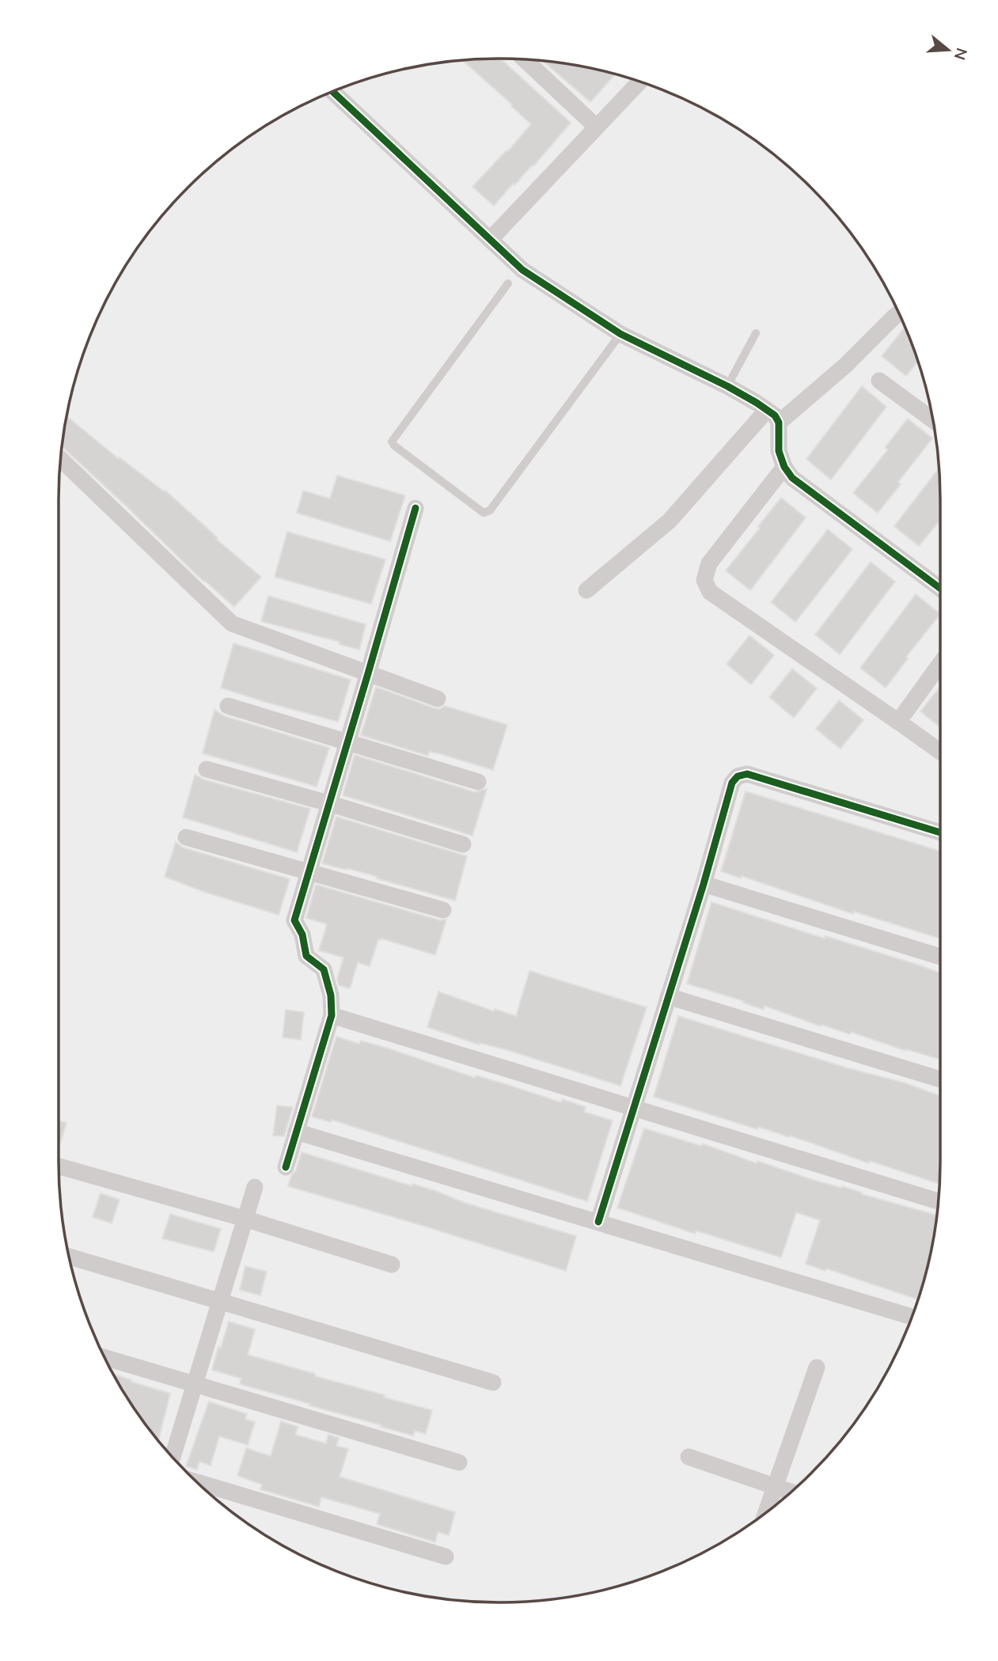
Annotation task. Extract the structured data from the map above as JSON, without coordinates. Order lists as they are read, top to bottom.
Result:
{
  "north": "right"
}
